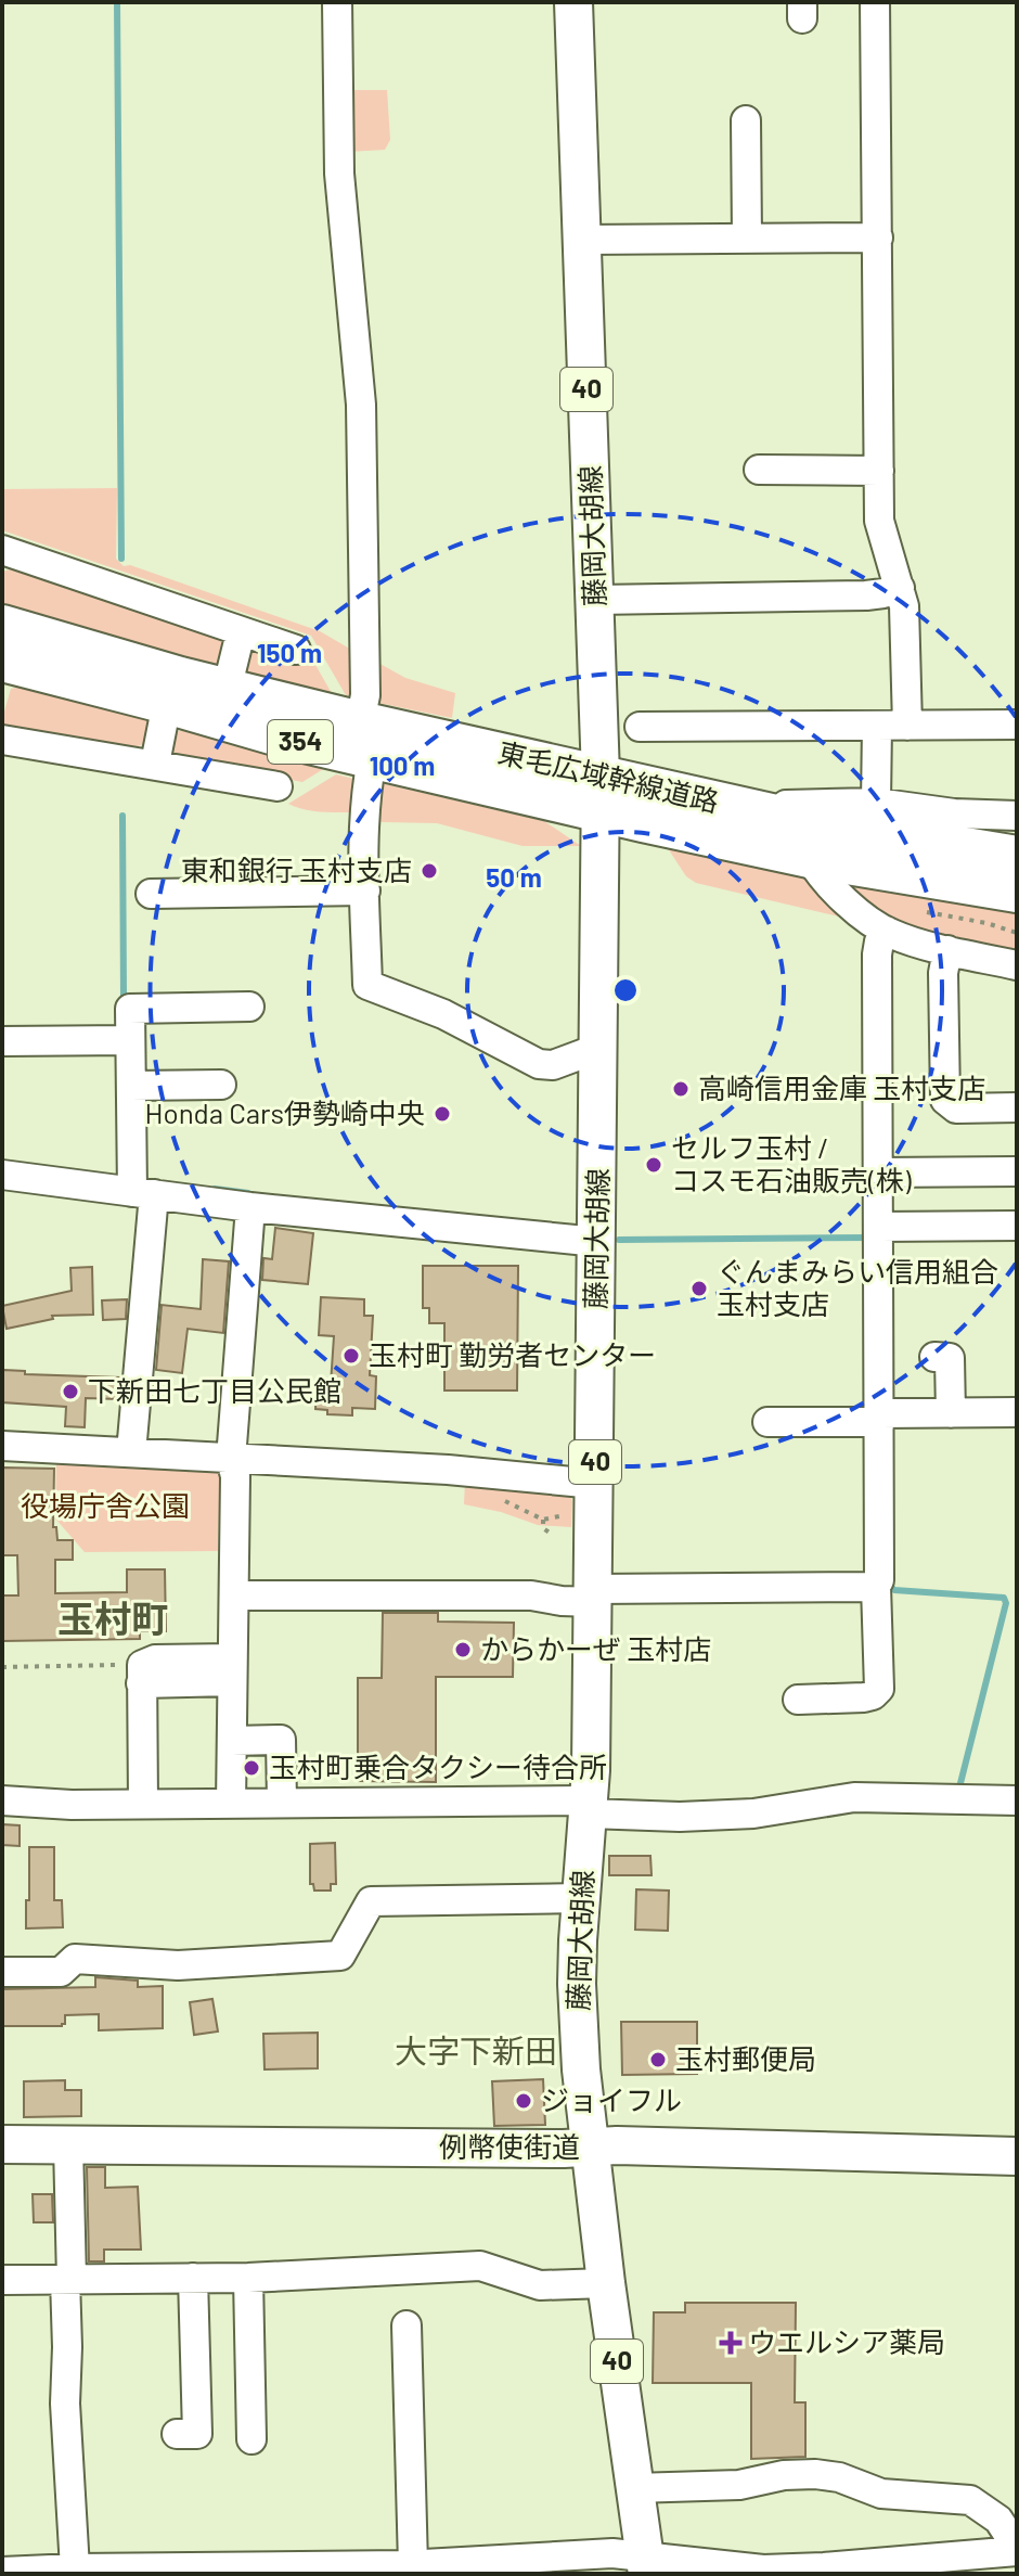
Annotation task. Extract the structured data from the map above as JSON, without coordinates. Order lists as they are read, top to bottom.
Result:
{
  "streets": {
    "highway": ["354", "東毛広域幹線道路"],
    "main road": ["40", "藤岡大胡線", "例幣使街道"]
  },
  "crossings": [
    ["藤岡大胡線", "東毛広域幹線道路"],
    ["藤岡大胡線", "例幣使街道"]
  ],
  "districts": ["玉村町", "大字下新田"],
  "parks": ["役場庁舎公園"],
  "places": {
    "other": [
      "東和銀行 玉村支店",
      "高崎信用金庫 玉村支店",
      "Honda Cars伊勢崎中央",
      "セルフ玉村 / コスモ石油販売(株)",
      "ぐんまみらい信用組合 玉村支店",
      "玉村町 勤労者センター",
      "下新田七丁目公民館",
      "からかーぜ 玉村店",
      "玉村町乗合タクシー待合所",
      "玉村郵便局",
      "ジョイフル"
    ],
    "health": ["ウエルシア薬局"]
  },
  "rings": ["150 m", "100 m", "50 m"]
}
